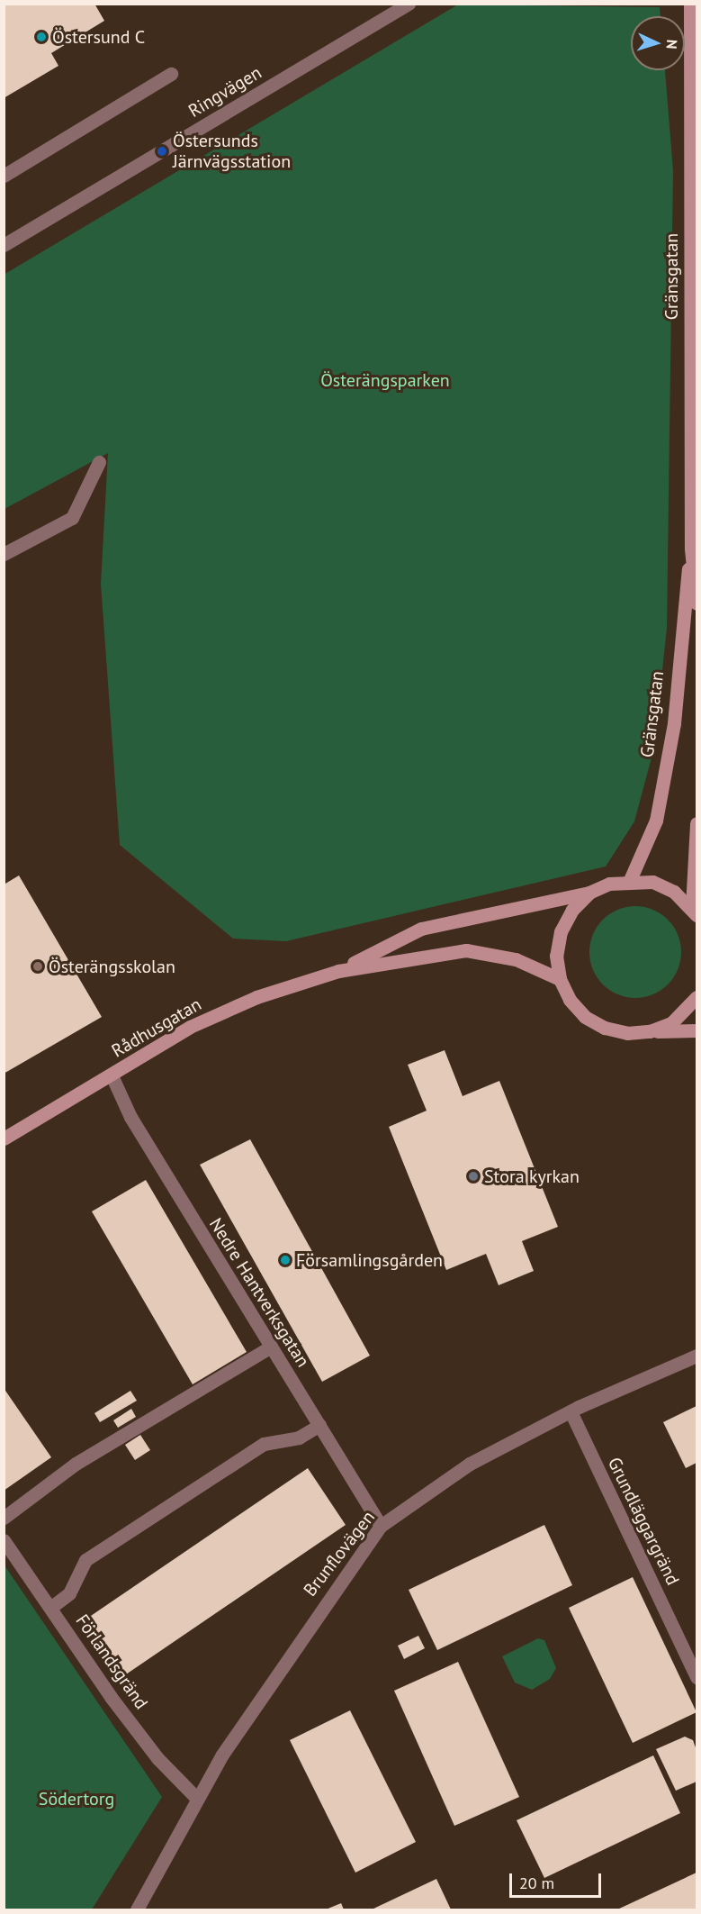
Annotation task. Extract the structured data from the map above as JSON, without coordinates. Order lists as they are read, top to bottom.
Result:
{
  "streets": {
    "main road": ["Gränsgatan", "Rådhusgatan"],
    "street": [
      "Ringvägen",
      "Nedre Hantverksgatan",
      "Grundläggargränd",
      "Brunflovägen",
      "Förlandsgränd"
    ]
  },
  "crossings": [
    ["Gränsgatan", "Rådhusgatan"],
    ["Rådhusgatan", "Nedre Hantverksgatan"],
    ["Nedre Hantverksgatan", "Brunflovägen"],
    ["Grundläggargränd", "Brunflovägen"],
    ["Brunflovägen", "Förlandsgränd"]
  ],
  "parks": ["Österängsparken", "Södertorg"],
  "places": [
    "Östersund C",
    "Östersunds Järnvägsstation",
    "Österängsskolan",
    "Stora kyrkan",
    "Församlingsgården"
  ],
  "scale_bar": "20 m",
  "north": "right"
}
